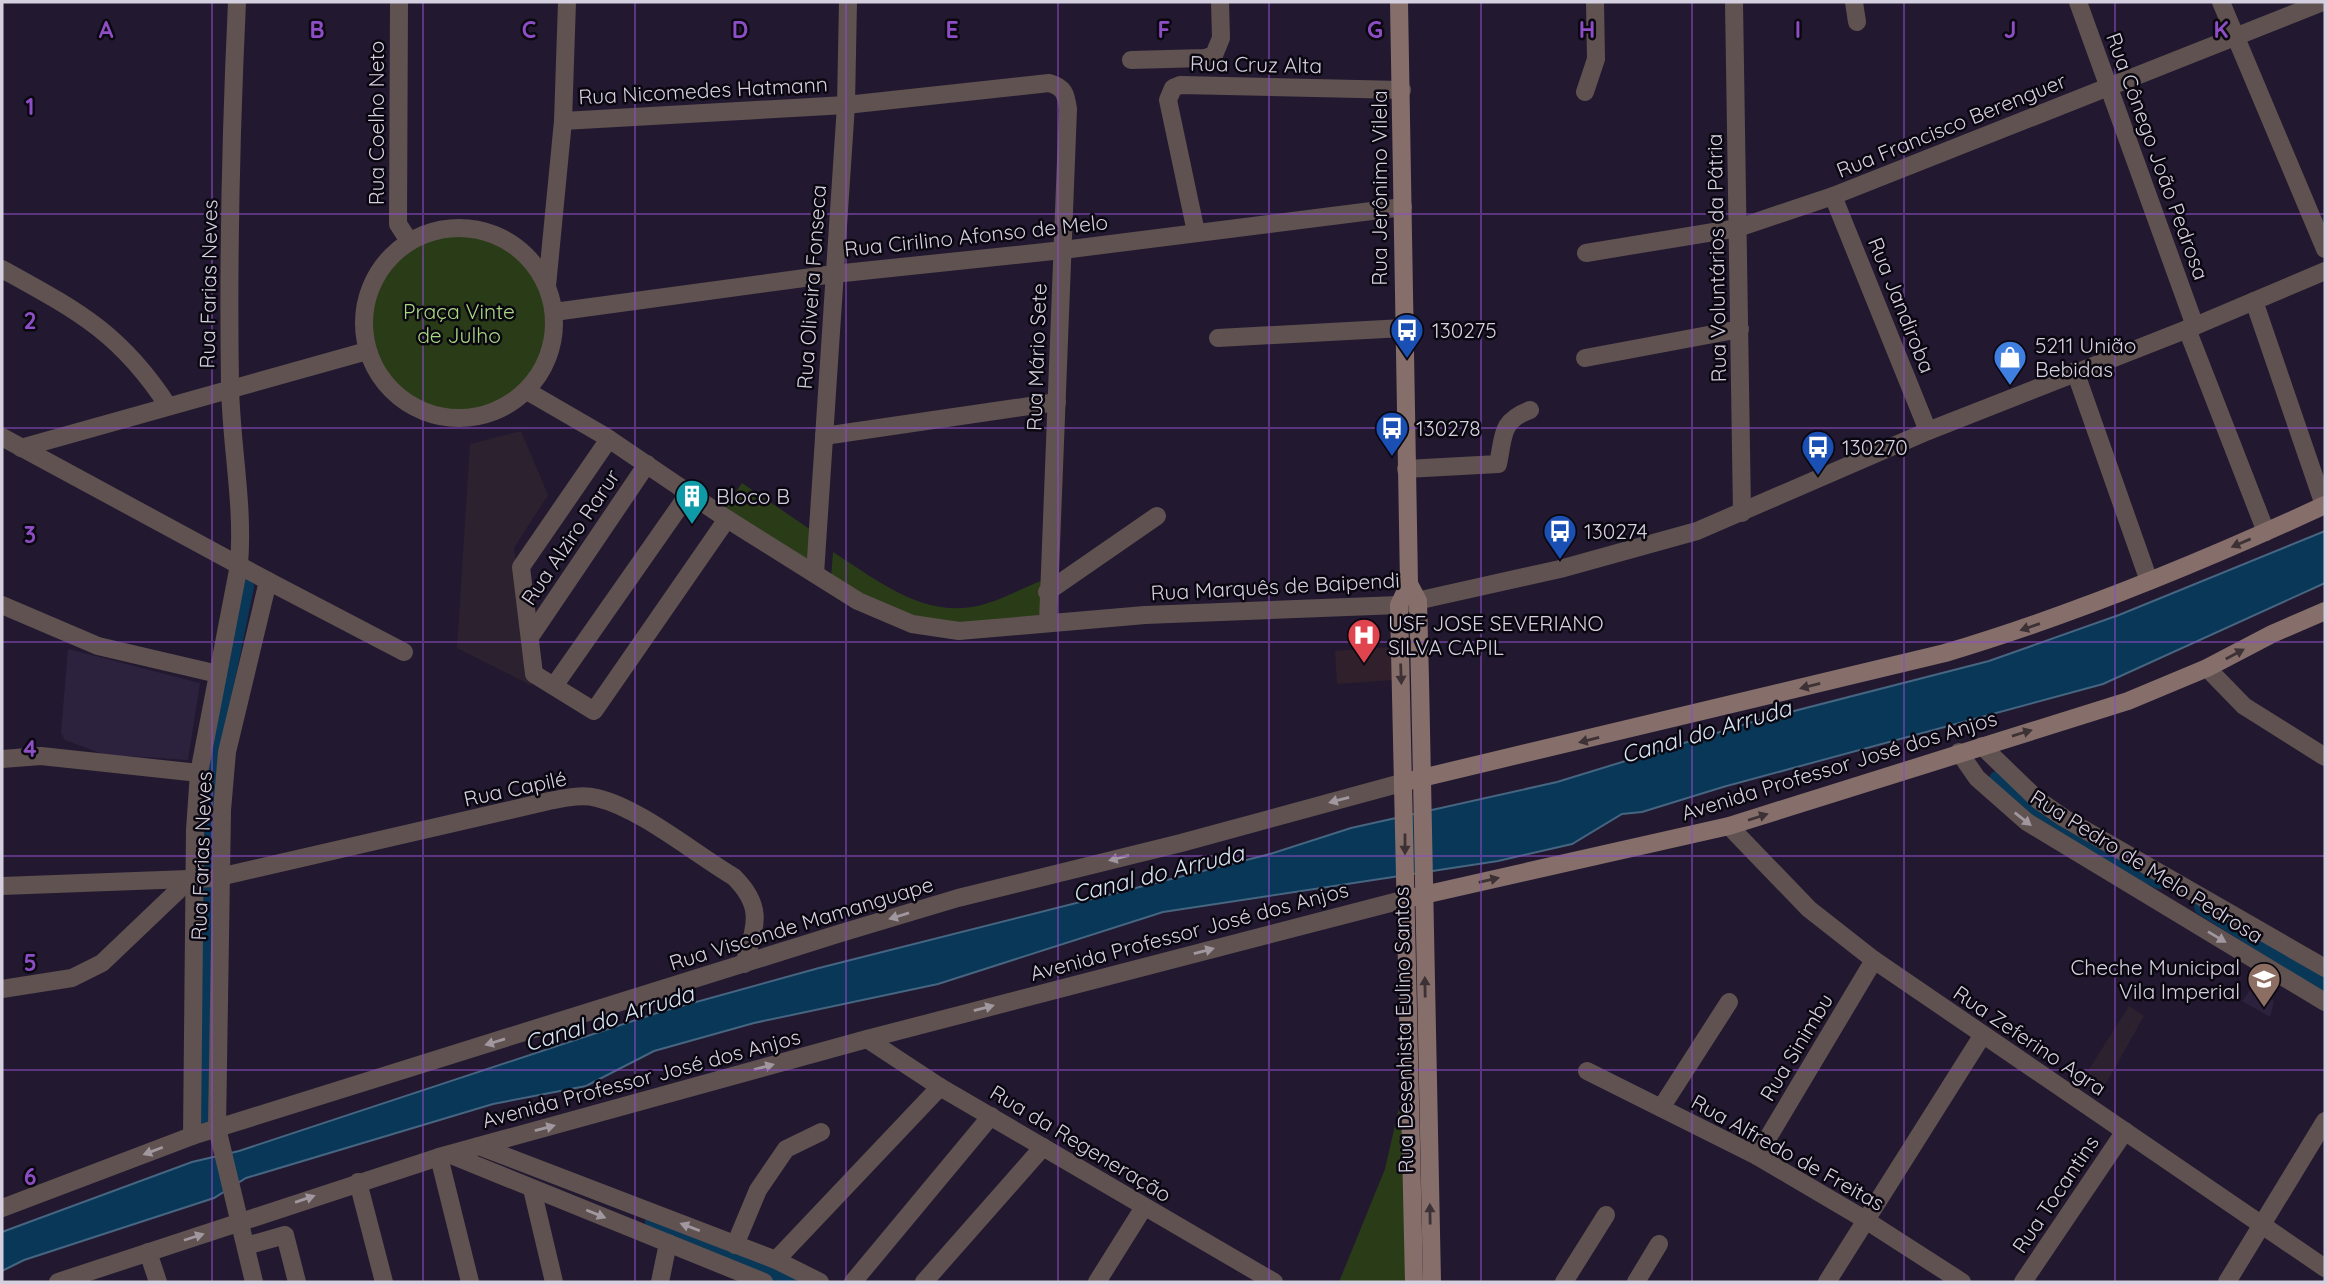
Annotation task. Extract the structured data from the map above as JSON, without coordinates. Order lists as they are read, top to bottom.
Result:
{
  "streets": {
    "main road": ["Rua Jerônimo Vilela", "Avenida Professor José dos Anjos", "Rua Desenhista Eulino Santos"],
    "street": [
      "Rua Cruz Alta",
      "Rua Nicomedes Hatmann",
      "Rua Coelho Neto",
      "Rua Francisco Berenguer",
      "Rua Cônego João Pedrosa",
      "Rua Cirilino Afonso de Melo",
      "Rua Voluntários da Pátria",
      "Rua Farias Neves",
      "Rua Oliveira Fonseca",
      "Rua Jandiroba",
      "Rua Mário Sete",
      "Rua Alziro Rarur",
      "Rua Marquês de Baipendi",
      "Rua Capilé",
      "Rua Pedro de Melo Pedrosa",
      "Rua Visconde Mamanguape",
      "Rua Zeferino Agra",
      "Rua Sinimbu",
      "Rua da Regeneração",
      "Rua Alfredo de Freitas",
      "Rua Tocantins"
    ]
  },
  "crossings": [
    ["Rua Cruz Alta", "Rua Jerônimo Vilela"],
    ["Rua Cruz Alta", "Rua Cirilino Afonso de Melo"],
    ["Rua Nicomedes Hatmann", "Rua Oliveira Fonseca"],
    ["Rua Nicomedes Hatmann", "Rua Mário Sete"],
    ["Rua Coelho Neto", "Rua Cirilino Afonso de Melo"],
    ["Rua Coelho Neto", "Rua Marquês de Baipendi"],
    ["Rua Francisco Berenguer", "Rua Cônego João Pedrosa"],
    ["Rua Francisco Berenguer", "Rua Voluntários da Pátria"],
    ["Rua Francisco Berenguer", "Rua Jandiroba"],
    ["Rua Cônego João Pedrosa", "Rua Marquês de Baipendi"],
    ["Rua Jerônimo Vilela", "Rua Cirilino Afonso de Melo"],
    ["Rua Jerônimo Vilela", "Rua Marquês de Baipendi"],
    ["Rua Jerônimo Vilela", "Rua Visconde Mamanguape"],
    ["Rua Jerônimo Vilela", "Rua Desenhista Eulino Santos"],
    ["Rua Cirilino Afonso de Melo", "Rua Oliveira Fonseca"],
    ["Rua Cirilino Afonso de Melo", "Rua Mário Sete"],
    ["Rua Cirilino Afonso de Melo", "Rua Marquês de Baipendi"],
    ["Rua Voluntários da Pátria", "Rua Marquês de Baipendi"],
    ["Rua Farias Neves", "Rua Capilé"],
    ["Rua Farias Neves", "Rua Visconde Mamanguape"],
    ["Rua Oliveira Fonseca", "Rua Marquês de Baipendi"],
    ["Rua Jandiroba", "Rua Marquês de Baipendi"],
    ["Rua Mário Sete", "Rua Marquês de Baipendi"],
    ["Rua Alziro Rarur", "Rua Marquês de Baipendi"],
    ["Avenida Professor José dos Anjos", "Rua Pedro de Melo Pedrosa"],
    ["Avenida Professor José dos Anjos", "Rua Desenhista Eulino Santos"],
    ["Avenida Professor José dos Anjos", "Rua Zeferino Agra"],
    ["Avenida Professor José dos Anjos", "Rua da Regeneração"],
    ["Rua Capilé", "Rua Visconde Mamanguape"],
    ["Rua Visconde Mamanguape", "Rua Desenhista Eulino Santos"],
    ["Rua Zeferino Agra", "Rua Sinimbu"],
    ["Rua Zeferino Agra", "Rua Tocantins"],
    ["Rua Sinimbu", "Rua Alfredo de Freitas"]
  ],
  "one_way": ["Rua Visconde Mamanguape"],
  "water": ["Canal do Arruda"],
  "parks": ["Praça Vinte de Julho"],
  "places": {
    "bus stop": [
      "130275",
      "130278",
      "130270",
      "130274"
    ],
    "shop": ["5211 União Bebidas"],
    "building": ["Bloco B"],
    "hospital": ["USF JOSE SEVERIANO SILVA CAPIL"],
    "school or university": ["Cheche Municipal Vila Imperial"]
  },
  "grid": {
    "columns": [
      "A",
      "B",
      "C",
      "D",
      "E",
      "F",
      "G",
      "H",
      "I",
      "J",
      "K"
    ],
    "rows": [
      "1",
      "2",
      "3",
      "4",
      "5",
      "6"
    ]
  }
}
